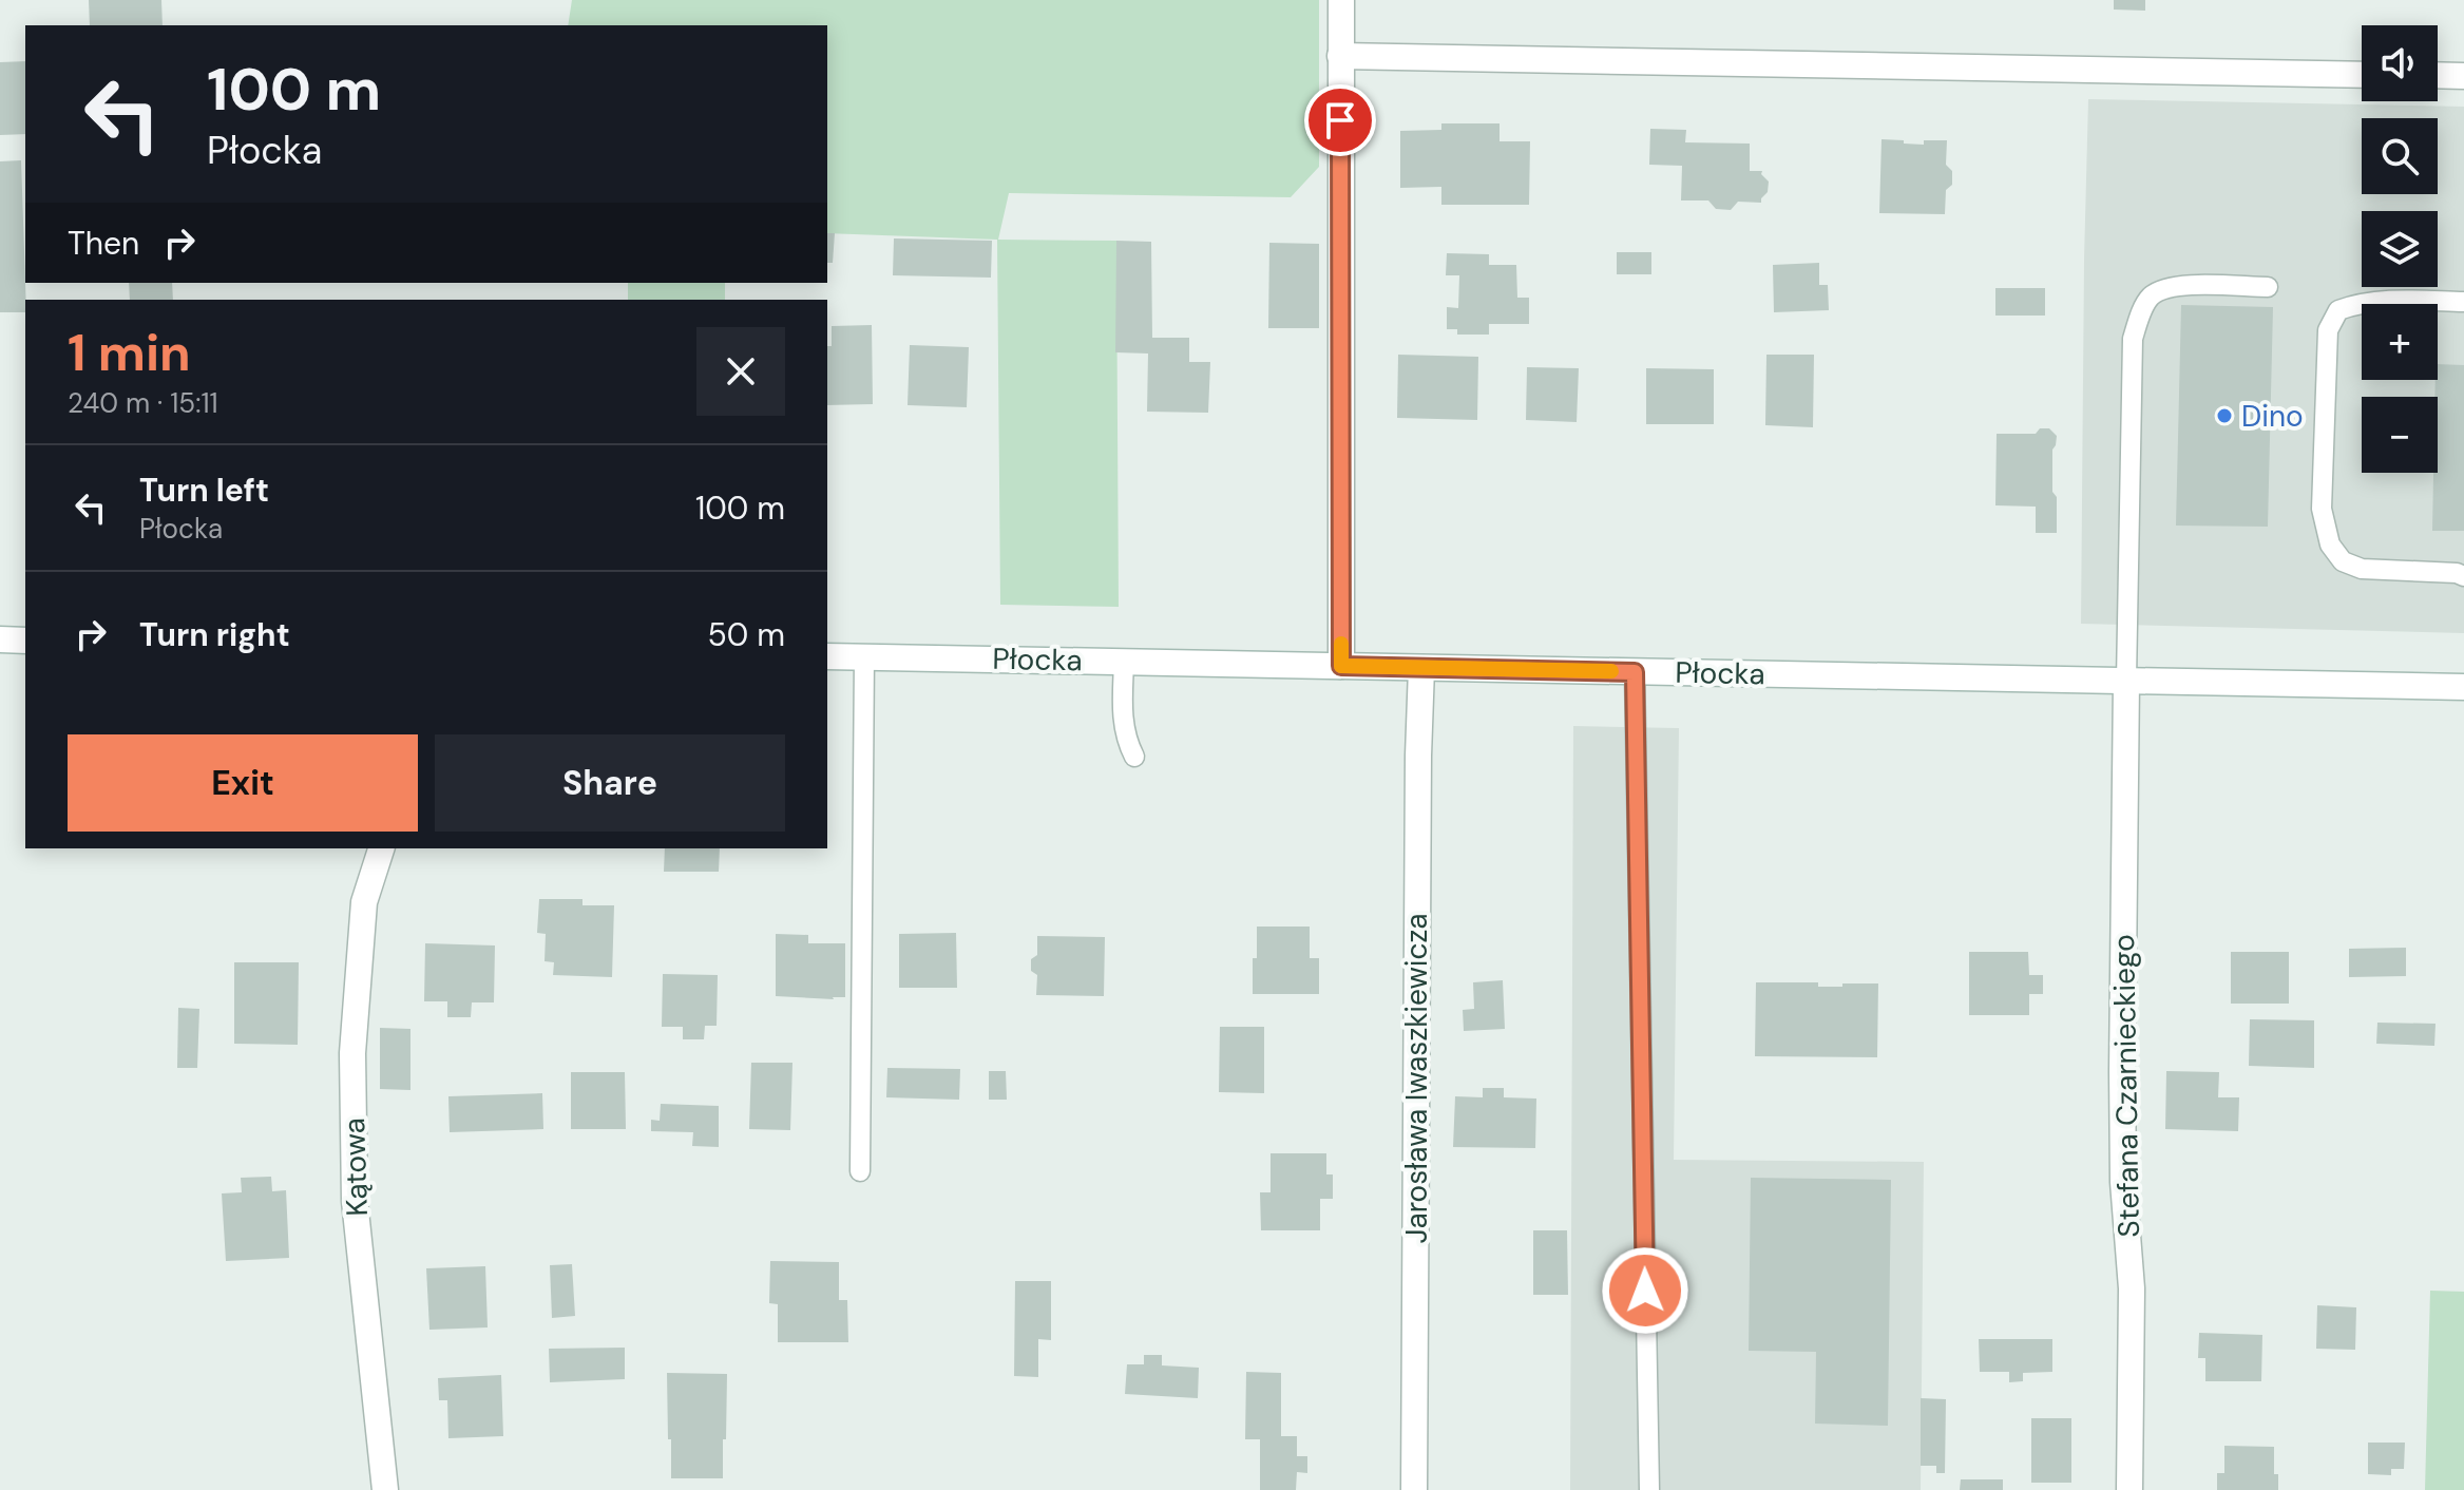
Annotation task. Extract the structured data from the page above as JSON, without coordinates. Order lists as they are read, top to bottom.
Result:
{
  "streets": {
    "street": [
      "Płocka",
      "Jarosława Iwaszkiewicza",
      "Stefana Czarnieckiego",
      "Kątowa"
    ]
  },
  "crossings": [
    ["Płocka", "Jarosława Iwaszkiewicza"],
    ["Płocka", "Stefana Czarnieckiego"]
  ],
  "places": ["Dino"],
  "page": {
    "map_buttons": ["+", "−"],
    "turn": ["100 m", "Płocka"],
    "then": "Then",
    "heading": ["1 min", "240 m · 15:11"],
    "list": [
      {
        "name": "Turn left",
        "note": "Płocka",
        "value": "100 m"
      },
      {
        "name": "Turn right",
        "value": "50 m"
      }
    ],
    "buttons": ["Exit", "Share"]
  }
}
